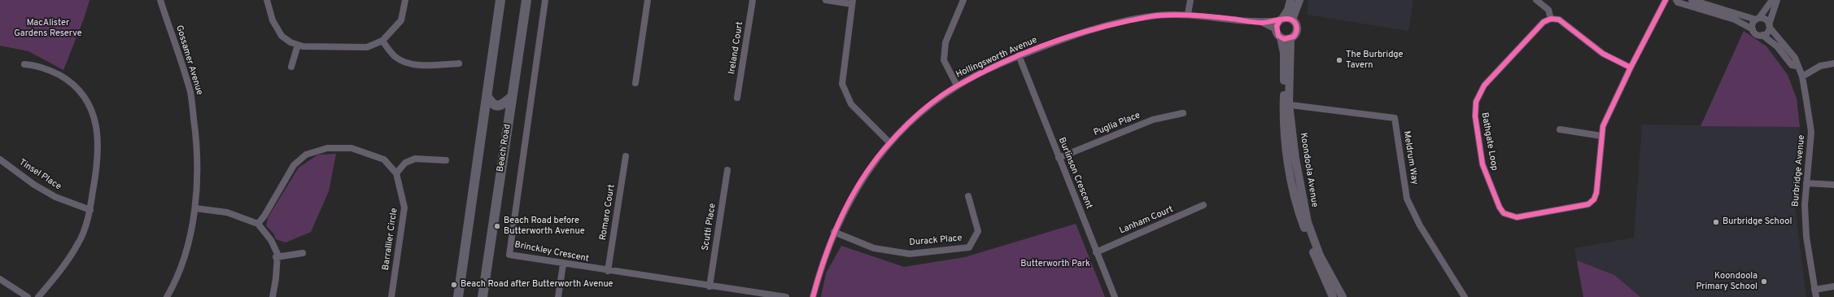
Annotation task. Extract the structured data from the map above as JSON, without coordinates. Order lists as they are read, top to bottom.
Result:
{
  "streets": {
    "main road": ["Beach Road"],
    "street": [
      "Ireland Court",
      "Hollingsworth Avenue",
      "Gossamer Avenue",
      "Puglia Place",
      "Bathgate Loop",
      "Meldrum Way",
      "Koondoola Avenue",
      "Burbridge Avenue",
      "Burlinson Crescent",
      "Tinsel Place",
      "Romaro Court",
      "Lanham Court",
      "Scutti Place",
      "Barrallier Circle",
      "Durack Place",
      "Brinckley Crescent"
    ]
  },
  "crossings": [
    ["Hollingsworth Avenue", "Koondoola Avenue"],
    ["Hollingsworth Avenue", "Burlinson Crescent"],
    ["Hollingsworth Avenue", "Durack Place"],
    ["Puglia Place", "Burlinson Crescent"],
    ["Meldrum Way", "Koondoola Avenue"],
    ["Burlinson Crescent", "Lanham Court"],
    ["Romaro Court", "Brinckley Crescent"],
    ["Scutti Place", "Brinckley Crescent"]
  ],
  "parks": ["MacAlister Gardens Reserve", "Butterworth Park"],
  "places": [
    "The Burbridge Tavern",
    "Burbridge School",
    "Beach Road before Butterworth Avenue",
    "Koondoola Primary School",
    "Beach Road after Butterworth Avenue"
  ]
}
